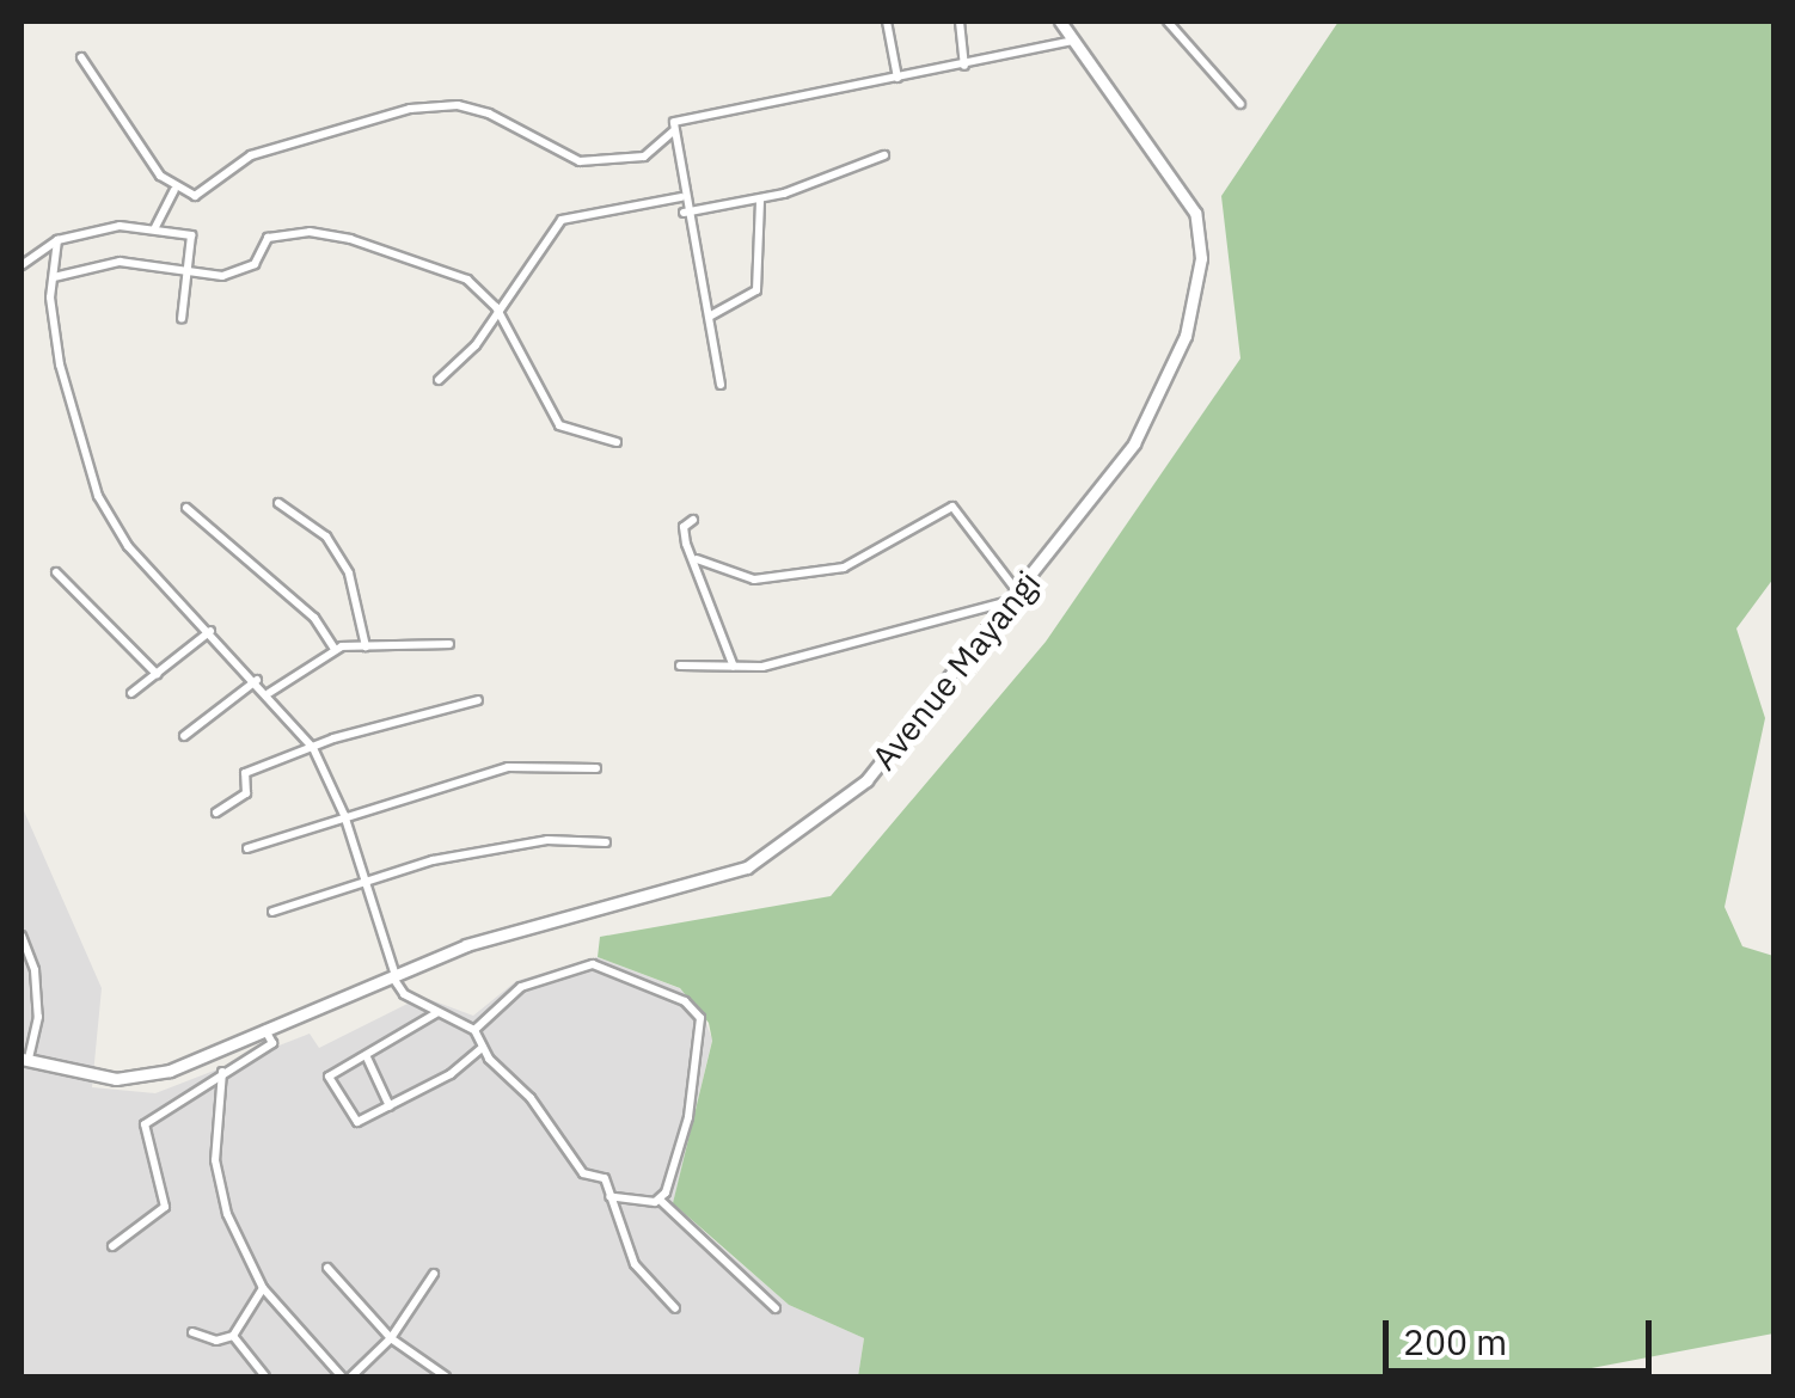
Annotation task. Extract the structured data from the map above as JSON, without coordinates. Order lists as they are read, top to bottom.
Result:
{
  "streets": {
    "street": ["Avenue Mayangi"]
  },
  "scale_bar": "200 m"
}
